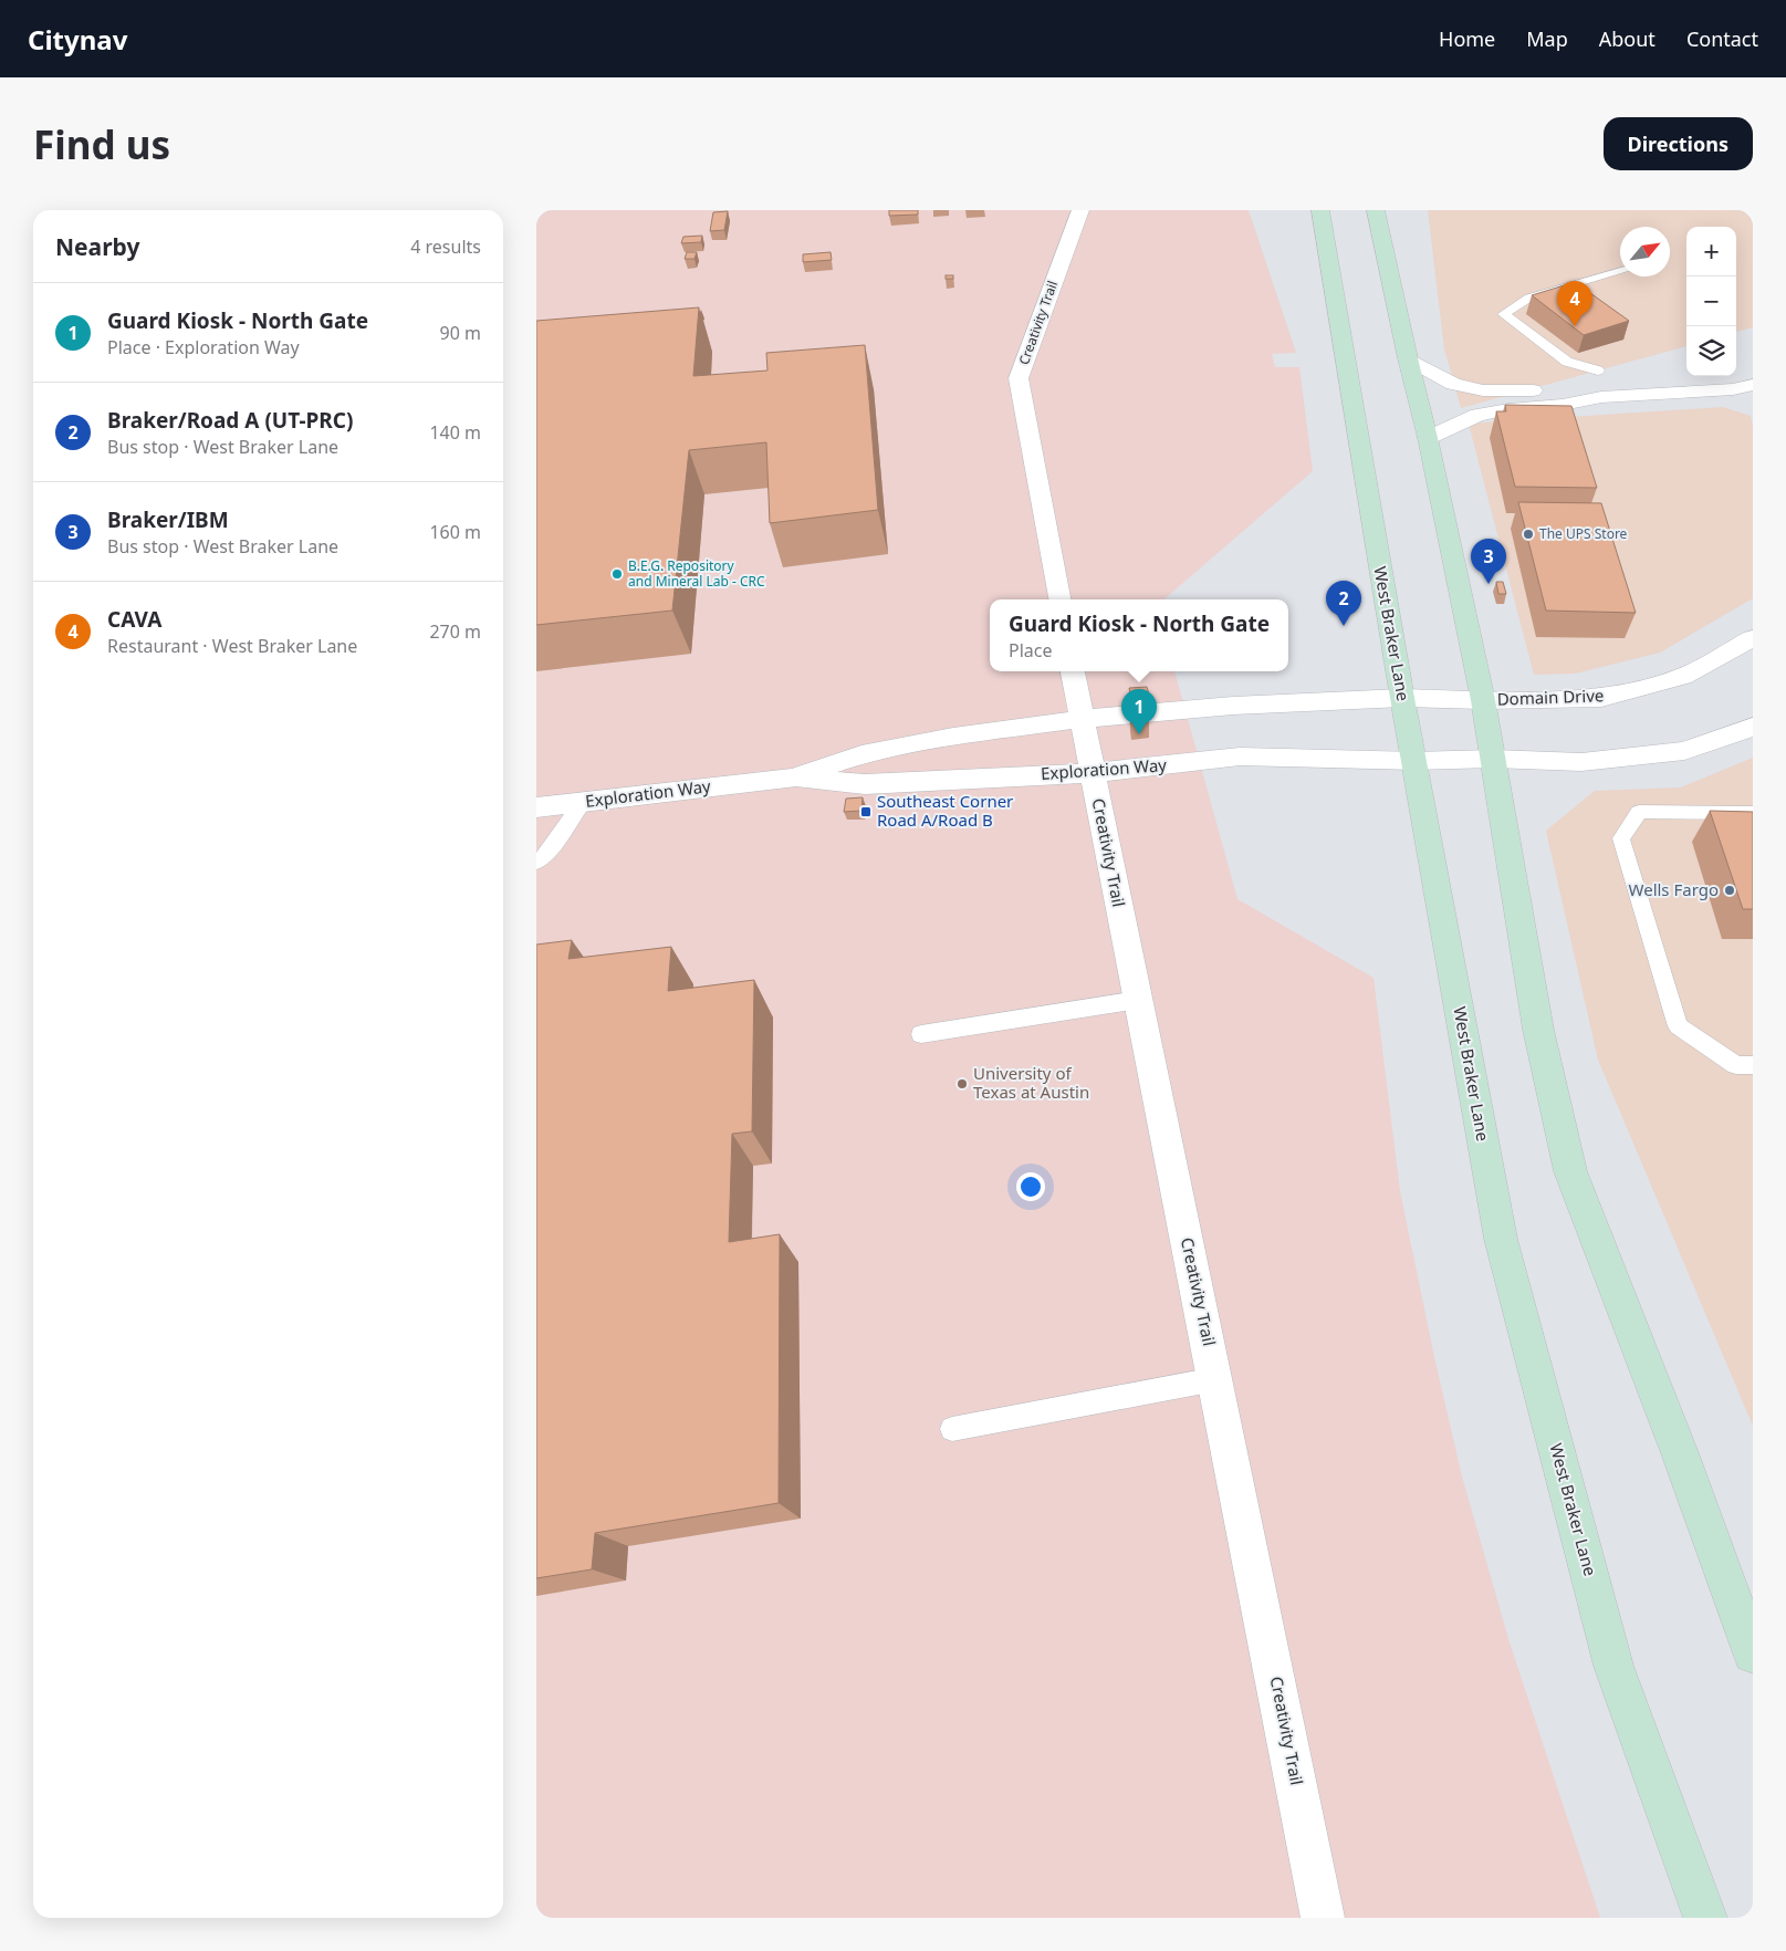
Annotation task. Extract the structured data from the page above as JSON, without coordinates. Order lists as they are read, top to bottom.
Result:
{
  "streets": {
    "main road": ["West Braker Lane"],
    "street": ["Creativity Trail", "Domain Drive", "Exploration Way"]
  },
  "crossings": [
    ["Creativity Trail", "Exploration Way"],
    ["West Braker Lane", "Domain Drive"],
    ["West Braker Lane", "Exploration Way"],
    ["Domain Drive", "Exploration Way"]
  ],
  "places": {
    "other": [
      "The UPS Store",
      "B.E.G. Repository and Mineral Lab - CRC",
      "Wells Fargo",
      "University of Texas at Austin"
    ],
    "transit": ["Southeast Corner Road A/Road B"]
  },
  "north": "top right",
  "page": {
    "header": "Citynav",
    "nav": [
      "Home",
      "Map",
      "About",
      "Contact"
    ],
    "buttons": "Directions",
    "title": "Find us",
    "heading": ["Nearby", "4 results"],
    "map_buttons": ["+", "−"],
    "pins": [
      "4",
      "3",
      "2",
      "1"
    ],
    "list": [
      {
        "mark": "1",
        "name": "Guard Kiosk - North Gate",
        "note": "Place · Exploration Way",
        "value": "90 m"
      },
      {
        "mark": "2",
        "name": "Braker/Road A (UT-PRC)",
        "note": "Bus stop · West Braker Lane",
        "value": "140 m"
      },
      {
        "mark": "3",
        "name": "Braker/IBM",
        "note": "Bus stop · West Braker Lane",
        "value": "160 m"
      },
      {
        "mark": "4",
        "name": "CAVA",
        "note": "Restaurant · West Braker Lane",
        "value": "270 m"
      }
    ],
    "popup": ["Guard Kiosk - North Gate", "Place"]
  }
}
